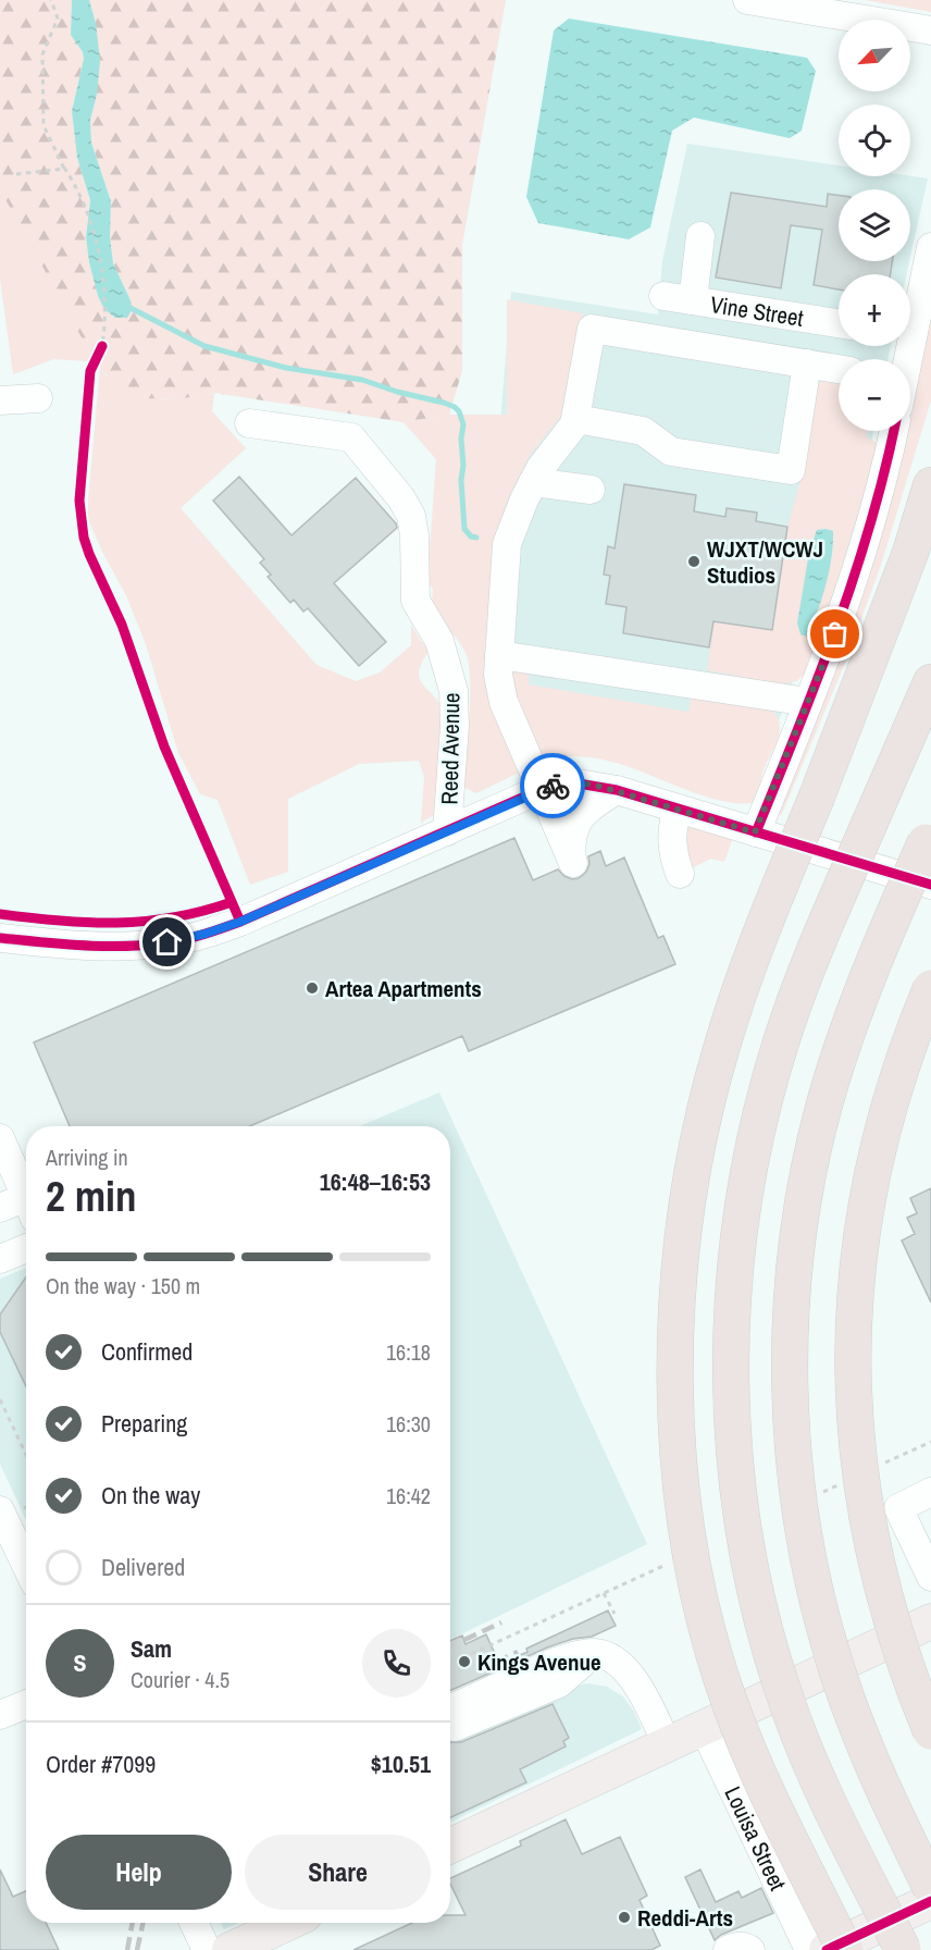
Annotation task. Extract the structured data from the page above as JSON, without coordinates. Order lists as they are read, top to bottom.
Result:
{
  "streets": {
    "street": ["Vine Street", "Reed Avenue", "Louisa Street"]
  },
  "places": [
    "WJXT/WCWJ Studios",
    "Artea Apartments",
    "Kings Avenue",
    "Reddi-Arts"
  ],
  "north": "bottom left",
  "page": {
    "map_buttons": ["+", "−"],
    "heading": ["2 min", "Arriving in", "16:48–16:53"],
    "panel": [
      "Sam",
      "Courier · 4.5",
      "Order #7099",
      "$10.51"
    ],
    "bar": "On the way · 150 m",
    "list": [
      ["Confirmed", "16:18"],
      ["Preparing", "16:30"],
      ["On the way", "16:42"],
      "Delivered"
    ],
    "round": "S",
    "buttons": ["Help", "Share"]
  }
}
